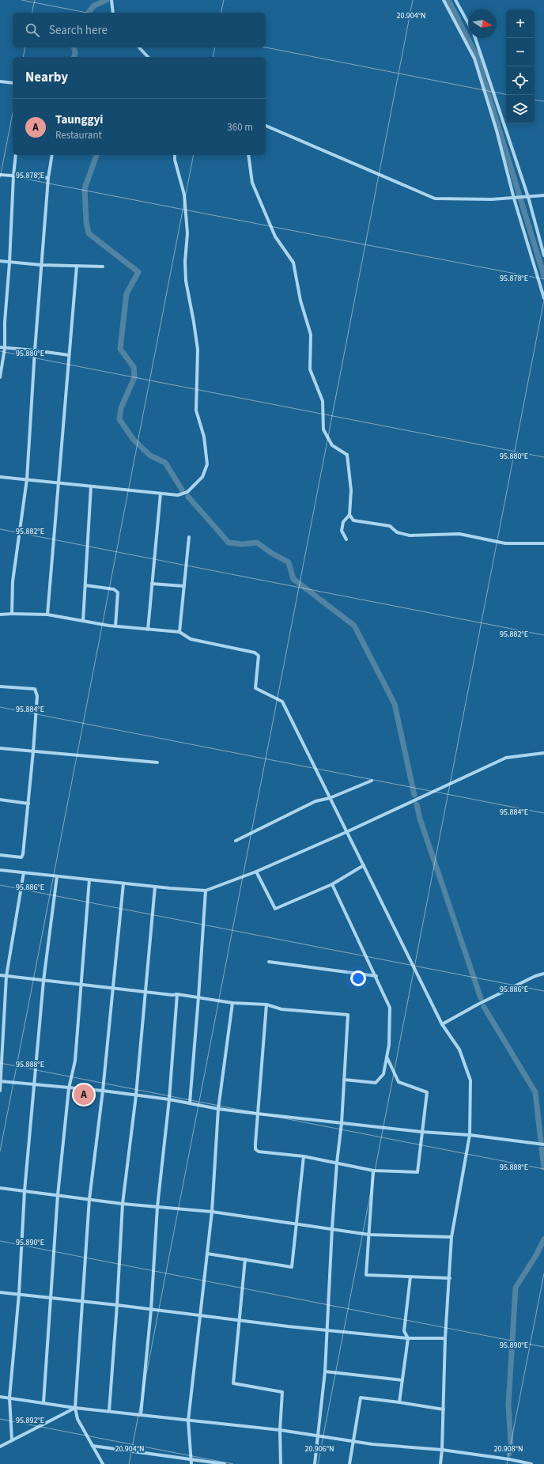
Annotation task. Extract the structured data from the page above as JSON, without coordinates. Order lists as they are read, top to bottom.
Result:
{
  "north": "right",
  "page": {
    "map_buttons": ["+", "−"],
    "search": "Search here",
    "heading": "Nearby",
    "list": [
      {
        "mark": "A",
        "name": "Taunggyi",
        "note": "Restaurant",
        "value": "360 m"
      }
    ],
    "pins": "A"
  },
  "coordinates": [
    "20.904°N",
    "95.878°E",
    "95.880°E",
    "95.882°E",
    "95.884°E",
    "95.886°E",
    "95.888°E",
    "95.890°E",
    "95.892°E",
    "20.906°N",
    "20.908°N"
  ]
}
